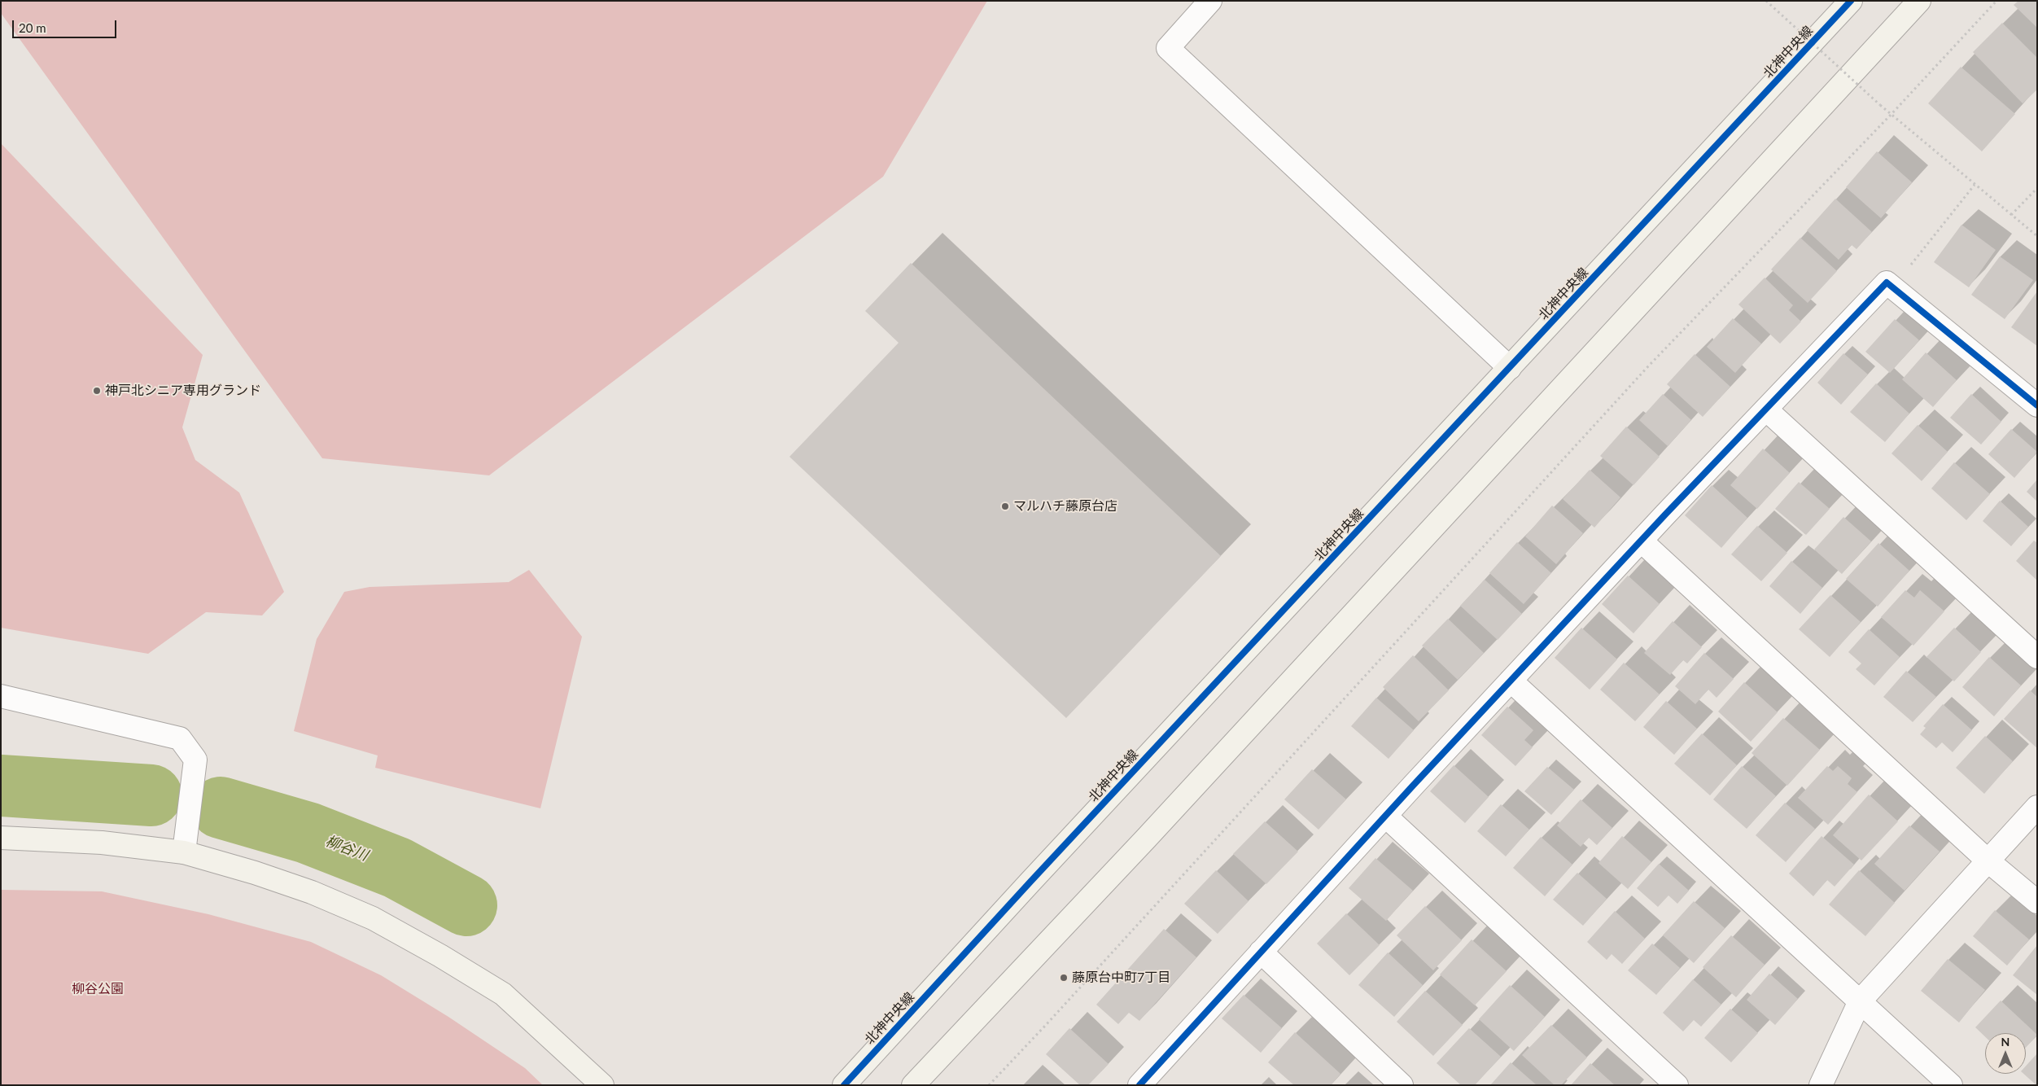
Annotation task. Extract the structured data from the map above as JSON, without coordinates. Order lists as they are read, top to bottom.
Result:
{
  "streets": {
    "street": ["北神中央線"]
  },
  "water": ["柳谷川"],
  "parks": ["柳谷公園"],
  "places": ["神戸北シニア専用グランド", "マルハチ藤原台店", "藤原台中町7丁目"],
  "scale_bar": "20 m",
  "north": "top"
}
